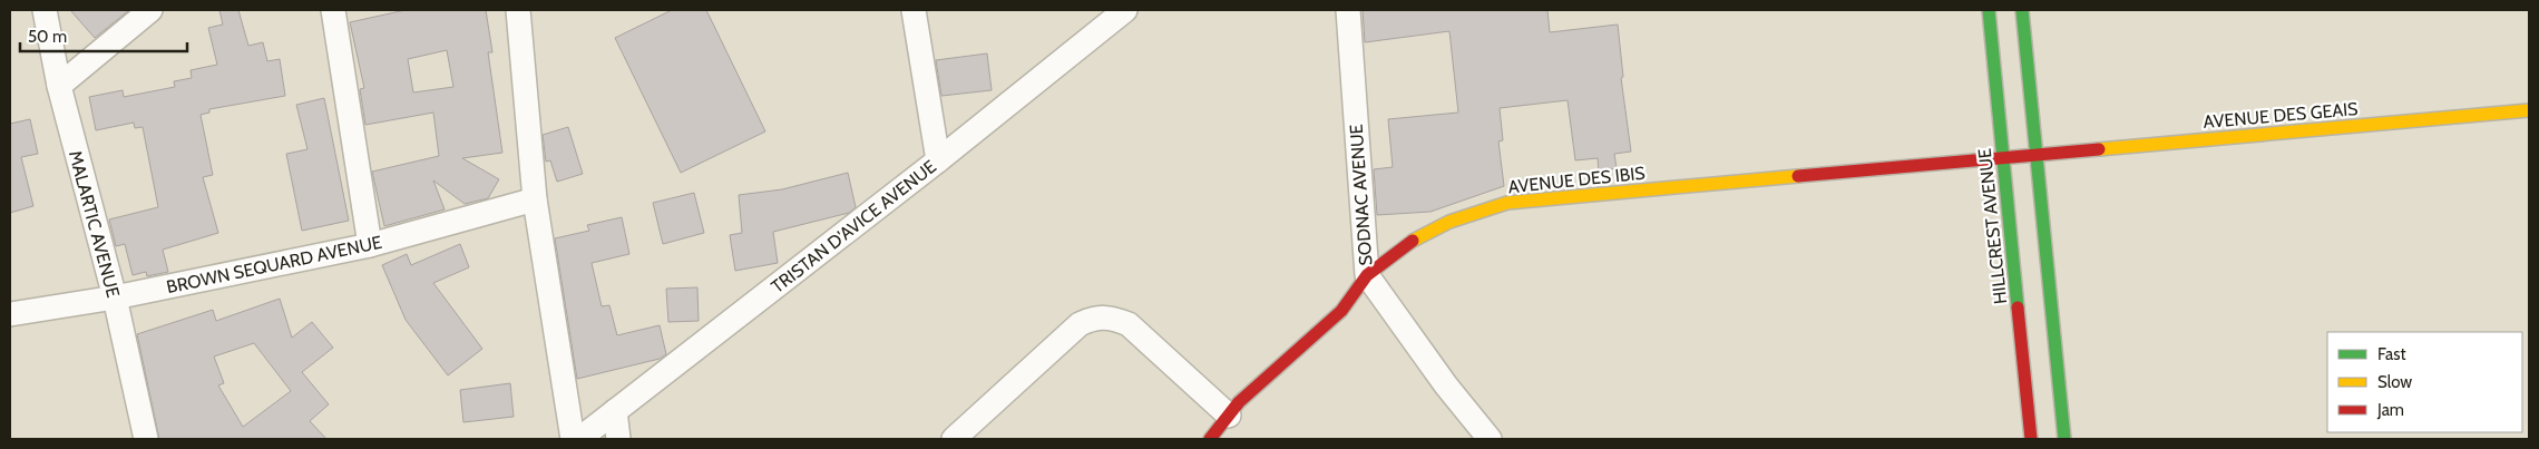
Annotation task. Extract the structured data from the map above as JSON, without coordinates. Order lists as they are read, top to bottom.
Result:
{
  "streets": {
    "street": [
      "AVENUE DES GEAIS",
      "AVENUE DES IBIS",
      "SODNAC AVENUE",
      "MALARTIC AVENUE",
      "TRISTAN D'AVICE AVENUE",
      "HILLCREST AVENUE",
      "BROWN SEQUARD AVENUE"
    ]
  },
  "crossings": [
    ["AVENUE DES GEAIS", "AVENUE DES IBIS"],
    ["AVENUE DES IBIS", "SODNAC AVENUE"],
    ["AVENUE DES IBIS", "HILLCREST AVENUE"],
    ["MALARTIC AVENUE", "BROWN SEQUARD AVENUE"]
  ],
  "legend": ["Fast", "Slow", "Jam"],
  "scale_bar": "50 m"
}
